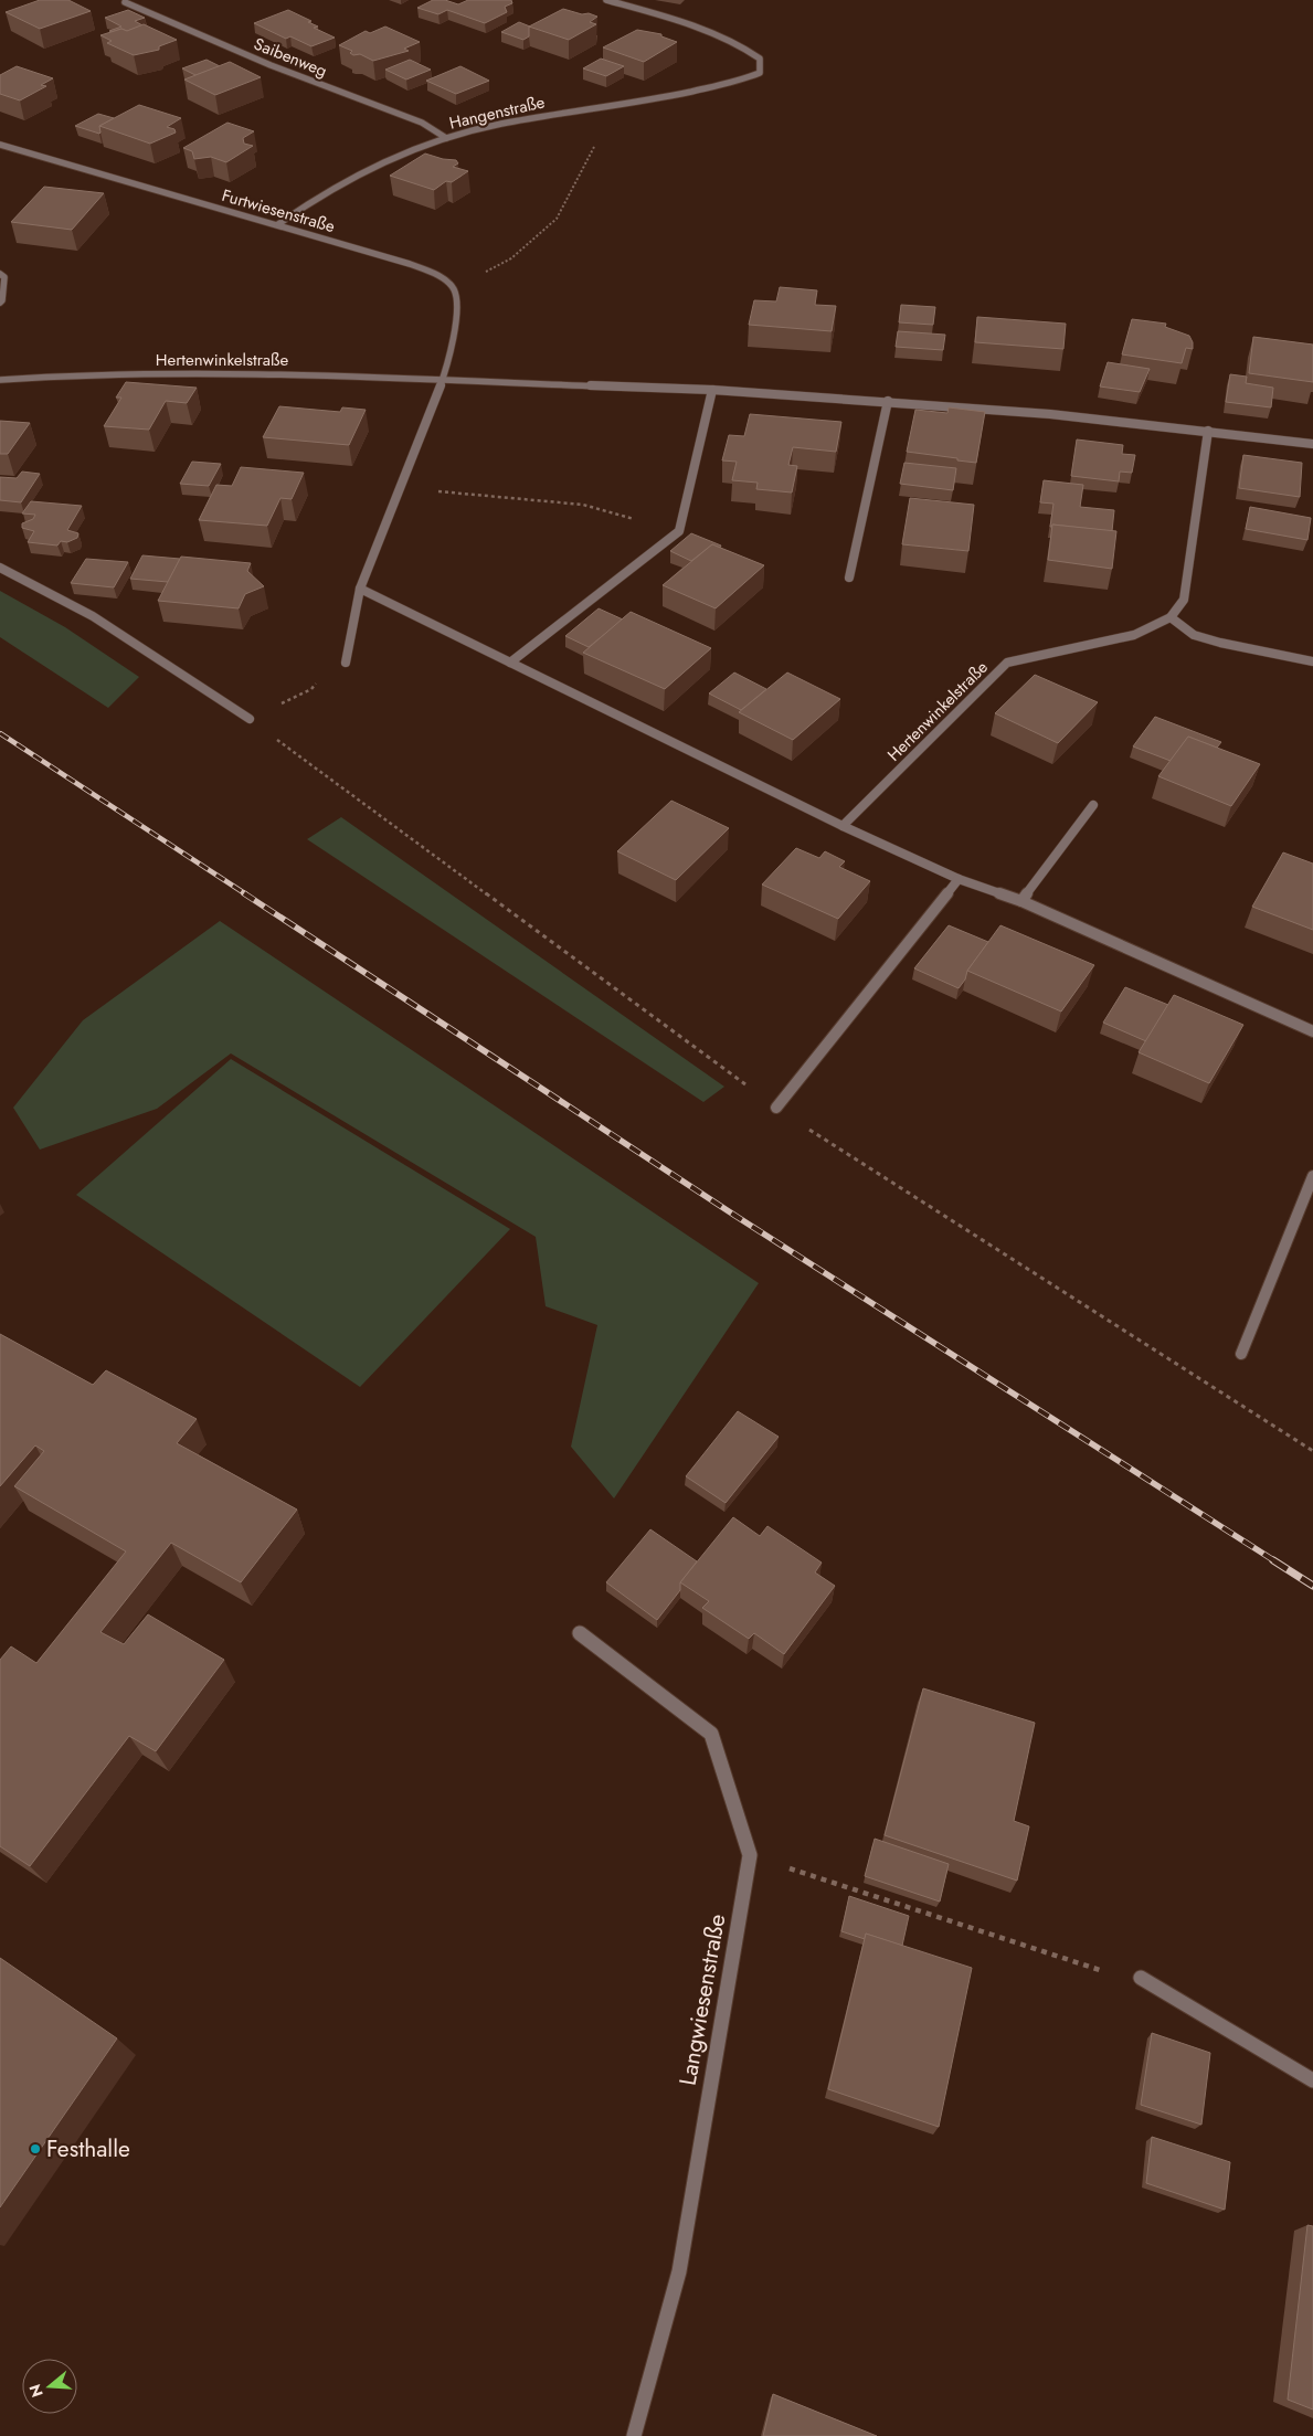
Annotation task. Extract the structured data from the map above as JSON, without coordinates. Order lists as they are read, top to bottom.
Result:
{
  "streets": {
    "street": [
      "Saibenweg",
      "Hangenstraße",
      "Furtwiesenstraße",
      "Hertenwinkelstraße",
      "Langwiesenstraße"
    ]
  },
  "crossings": [
    ["Saibenweg", "Hangenstraße"],
    ["Hangenstraße", "Furtwiesenstraße"]
  ],
  "places": ["Festhalle"],
  "north": "left"
}
